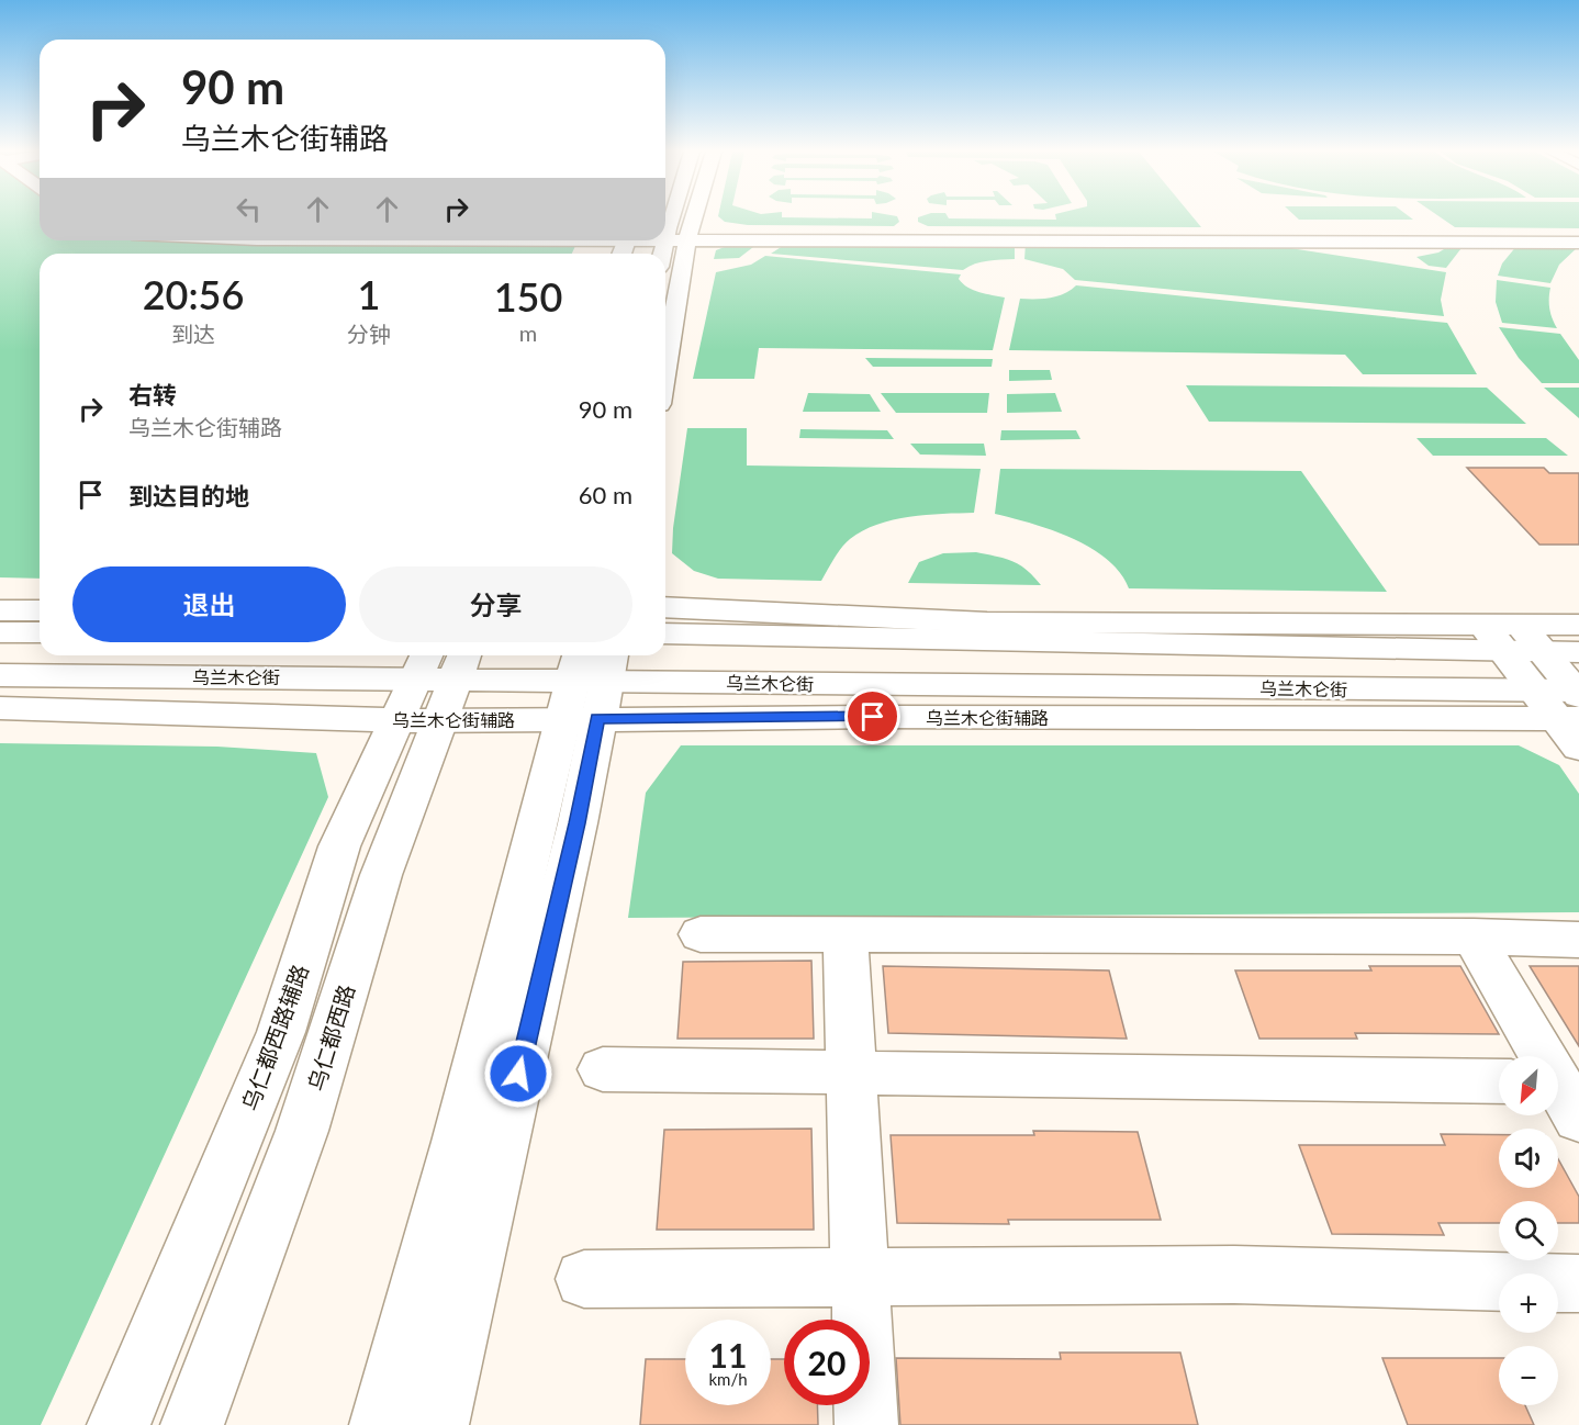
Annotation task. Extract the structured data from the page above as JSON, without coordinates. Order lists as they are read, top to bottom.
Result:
{
  "streets": {
    "street": [
      "乌兰木仑街",
      "乌兰木仑街辅路",
      "乌仁都西路辅路",
      "乌仁都西路"
    ]
  },
  "crossings": [
    ["乌兰木仑街", "乌兰木仑街辅路"],
    ["乌兰木仑街", "乌仁都西路辅路"],
    ["乌兰木仑街", "乌仁都西路"],
    ["乌兰木仑街辅路", "乌仁都西路辅路"],
    ["乌兰木仑街辅路", "乌仁都西路"],
    ["乌仁都西路辅路", "乌仁都西路"]
  ],
  "north": "bottom left",
  "page": {
    "turn": ["90 m", "乌兰木仑街辅路"],
    "eta": [
      "20:56",
      "到达",
      "1",
      "分钟",
      "150",
      "m"
    ],
    "list": [
      {
        "name": "右转",
        "note": "乌兰木仑街辅路",
        "value": "90 m"
      },
      {
        "name": "到达目的地",
        "value": "60 m"
      }
    ],
    "buttons": ["退出", "分享"],
    "map_buttons": ["+", "−"],
    "speed": "11 km/h",
    "limit": "20"
  }
}
